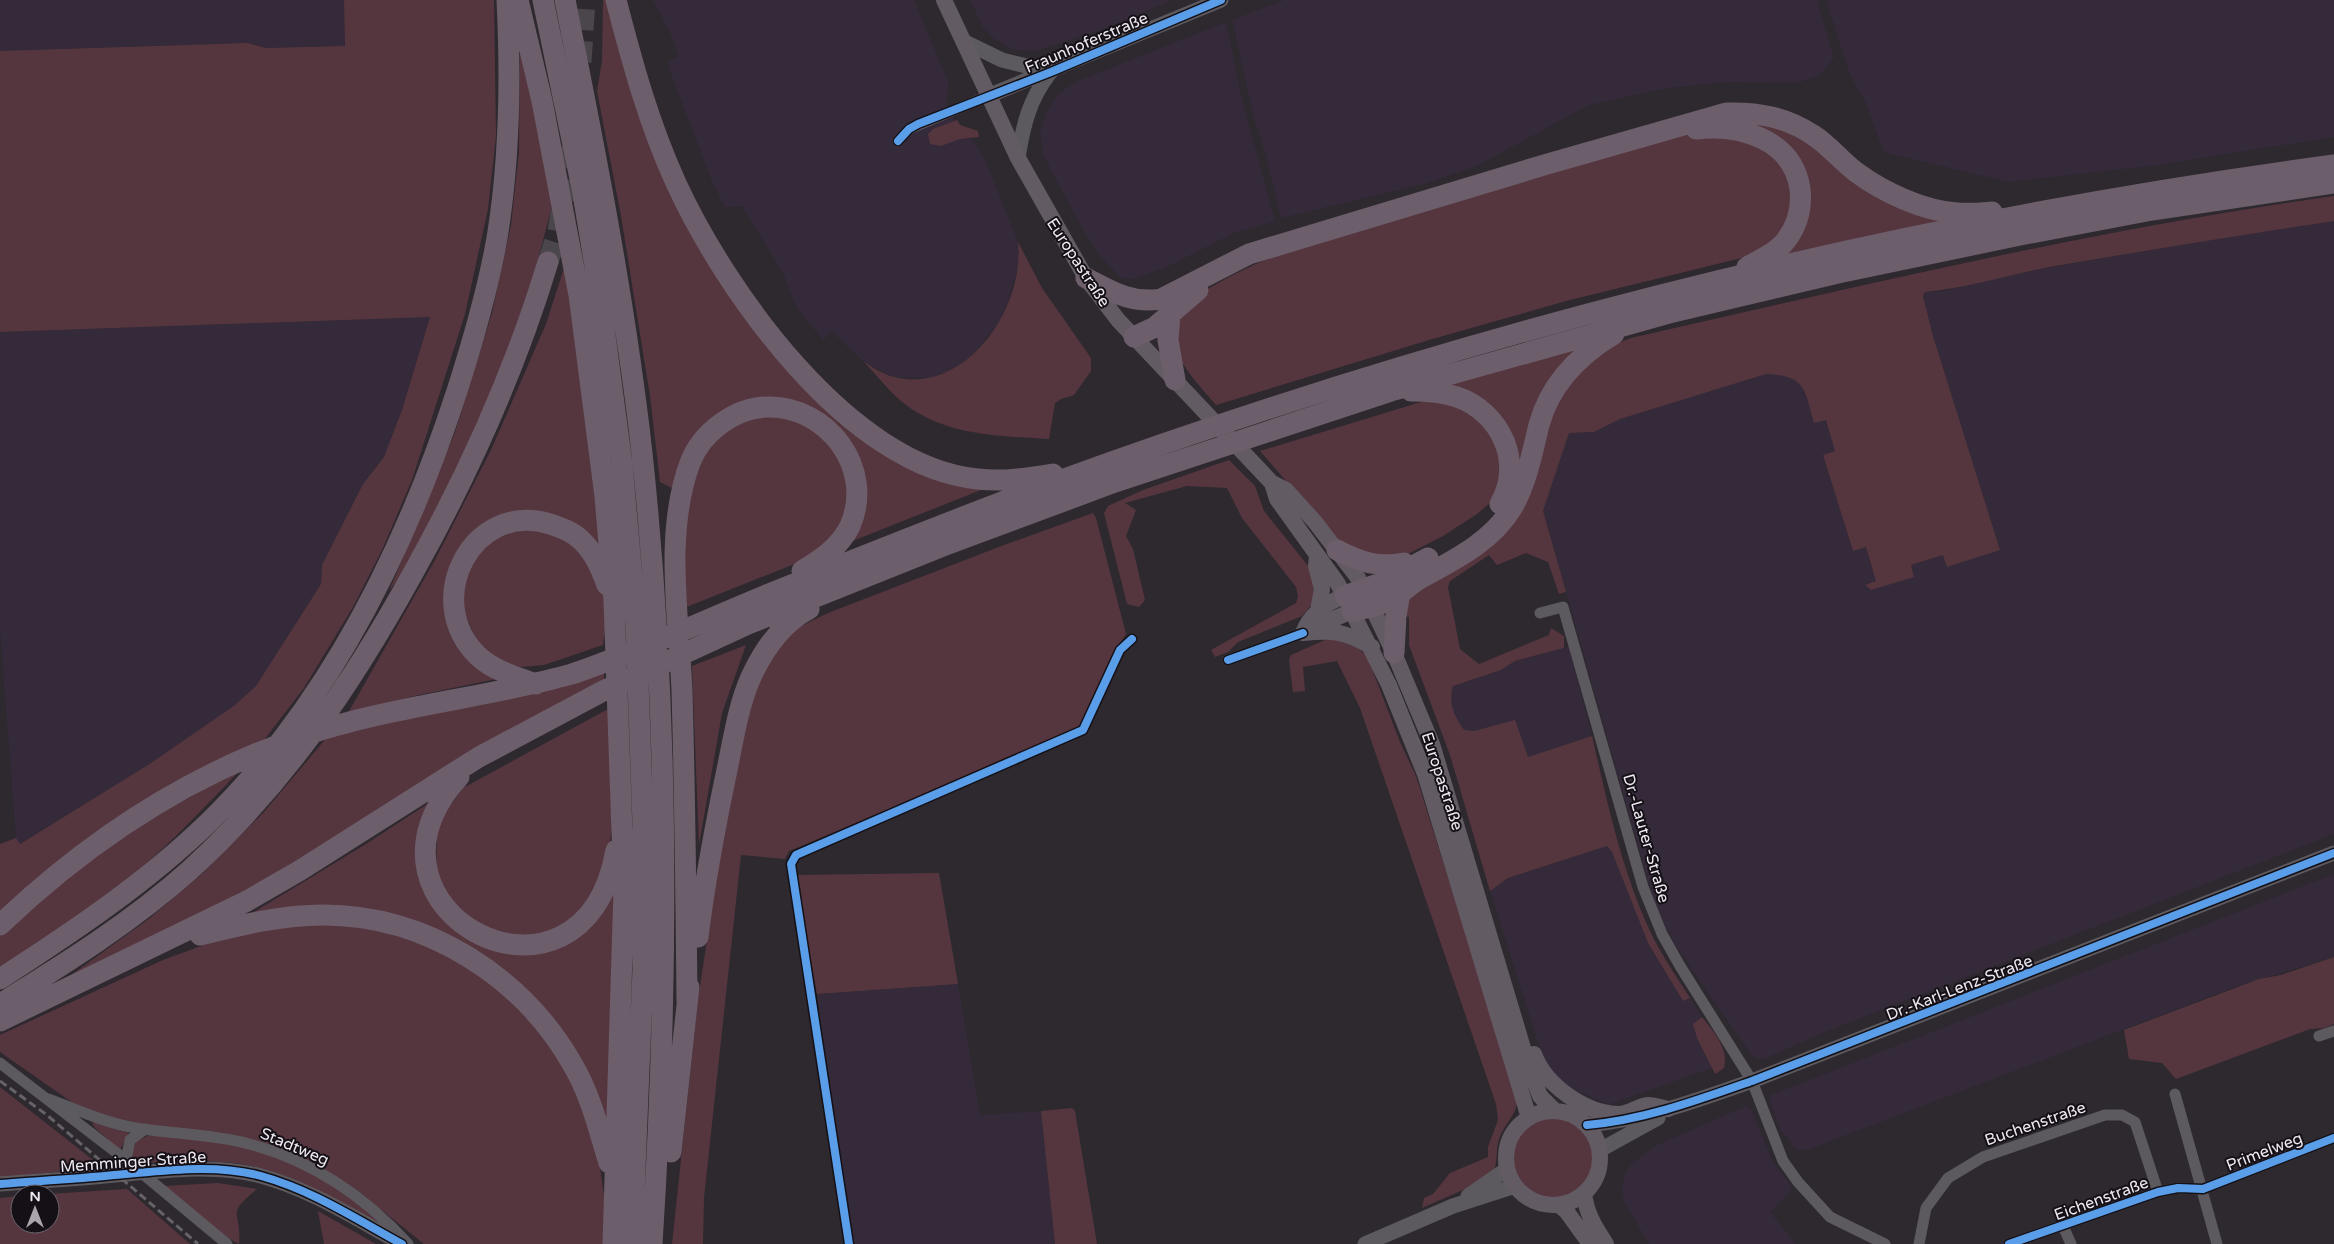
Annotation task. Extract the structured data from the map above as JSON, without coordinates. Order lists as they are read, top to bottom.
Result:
{
  "streets": {
    "main road": ["Europastraße"],
    "street": [
      "Fraunhoferstraße",
      "Dr.-Lauter-Straße",
      "Dr.-Karl-Lenz-Straße",
      "Buchenstraße",
      "Stadtweg",
      "Primelweg",
      "Memminger Straße",
      "Eichenstraße"
    ]
  },
  "crossings": [
    ["Fraunhoferstraße", "Europastraße"],
    ["Europastraße", "Dr.-Karl-Lenz-Straße"],
    ["Dr.-Lauter-Straße", "Dr.-Karl-Lenz-Straße"],
    ["Buchenstraße", "Eichenstraße"],
    ["Primelweg", "Eichenstraße"]
  ],
  "north": "top"
}
